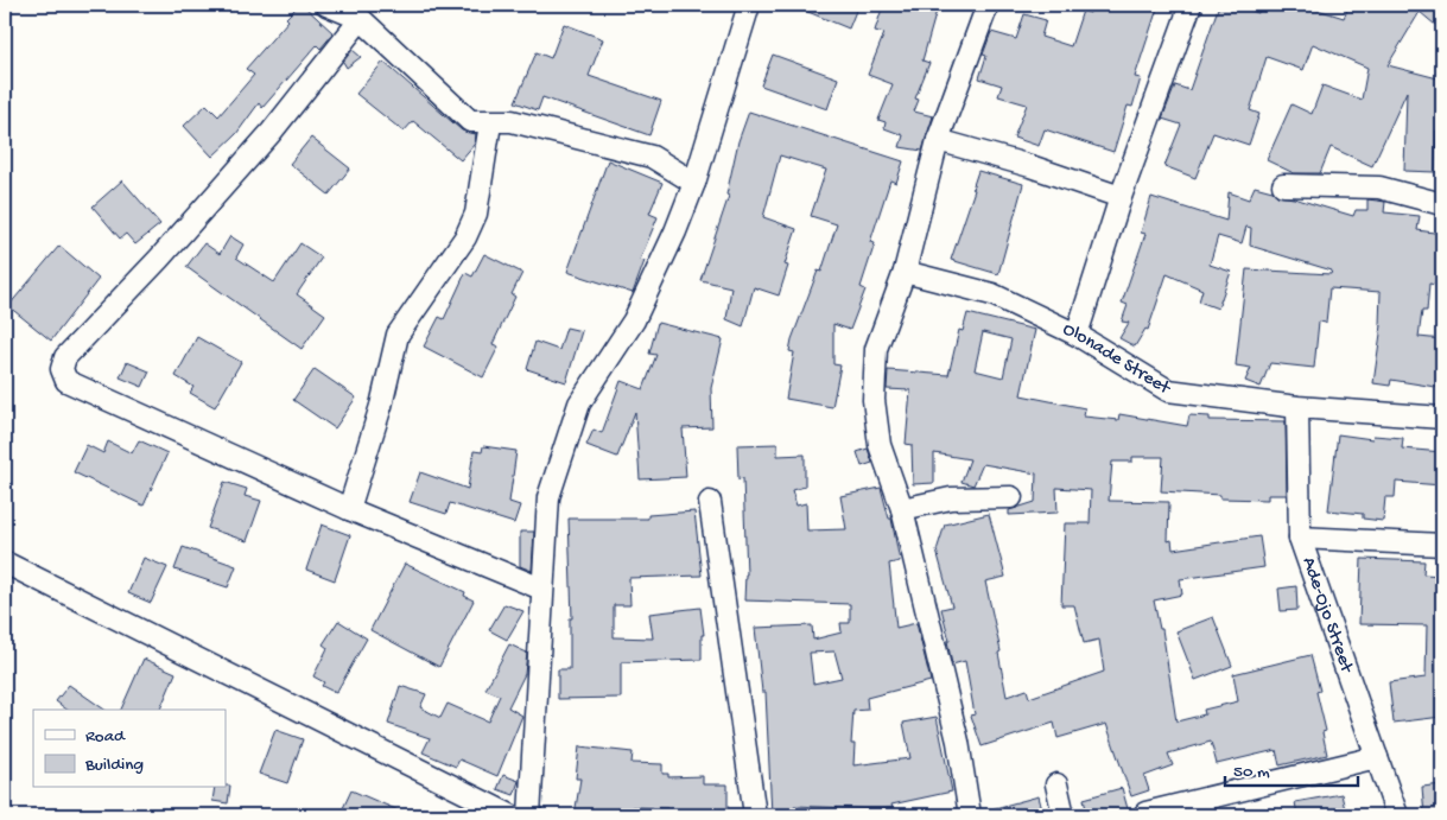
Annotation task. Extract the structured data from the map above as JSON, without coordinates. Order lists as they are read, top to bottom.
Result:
{
  "streets": {
    "street": ["Olonade Street", "Ade-Ojo Street"]
  },
  "crossings": [
    ["Olonade Street", "Ade-Ojo Street"]
  ],
  "legend": ["Road", "Building"],
  "scale_bar": "50 m"
}
